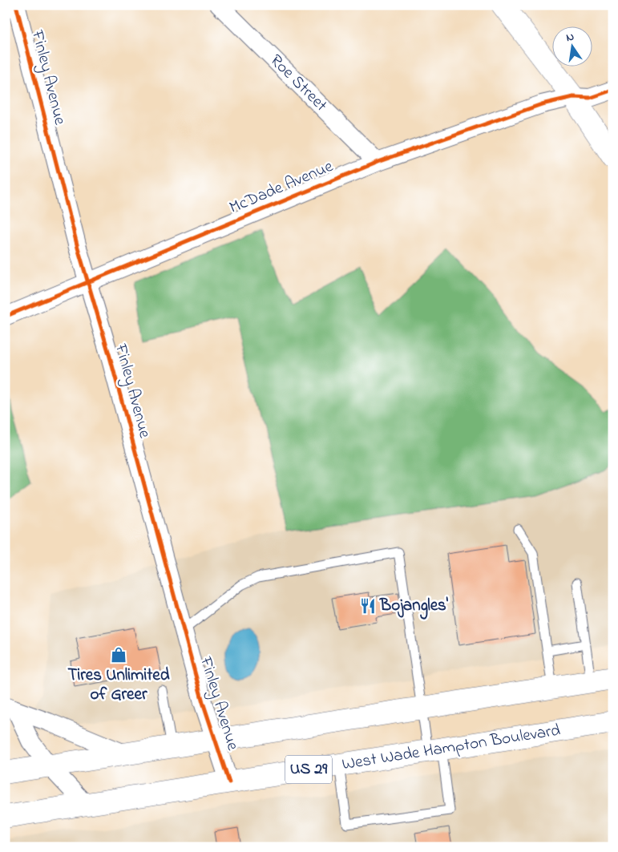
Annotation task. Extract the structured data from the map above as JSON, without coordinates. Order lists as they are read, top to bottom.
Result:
{
  "streets": {
    "main road": ["West Wade Hampton Boulevard", "US 29"],
    "street": ["Finley Avenue", "Roe Street", "McDade Avenue"]
  },
  "crossings": [
    ["Finley Avenue", "McDade Avenue"],
    ["Finley Avenue", "West Wade Hampton Boulevard"],
    ["Roe Street", "McDade Avenue"]
  ],
  "places": {
    "restaurant": ["Bojangles'"],
    "shop": ["Tires Unlimited of Greer"]
  },
  "north": "top"
}
